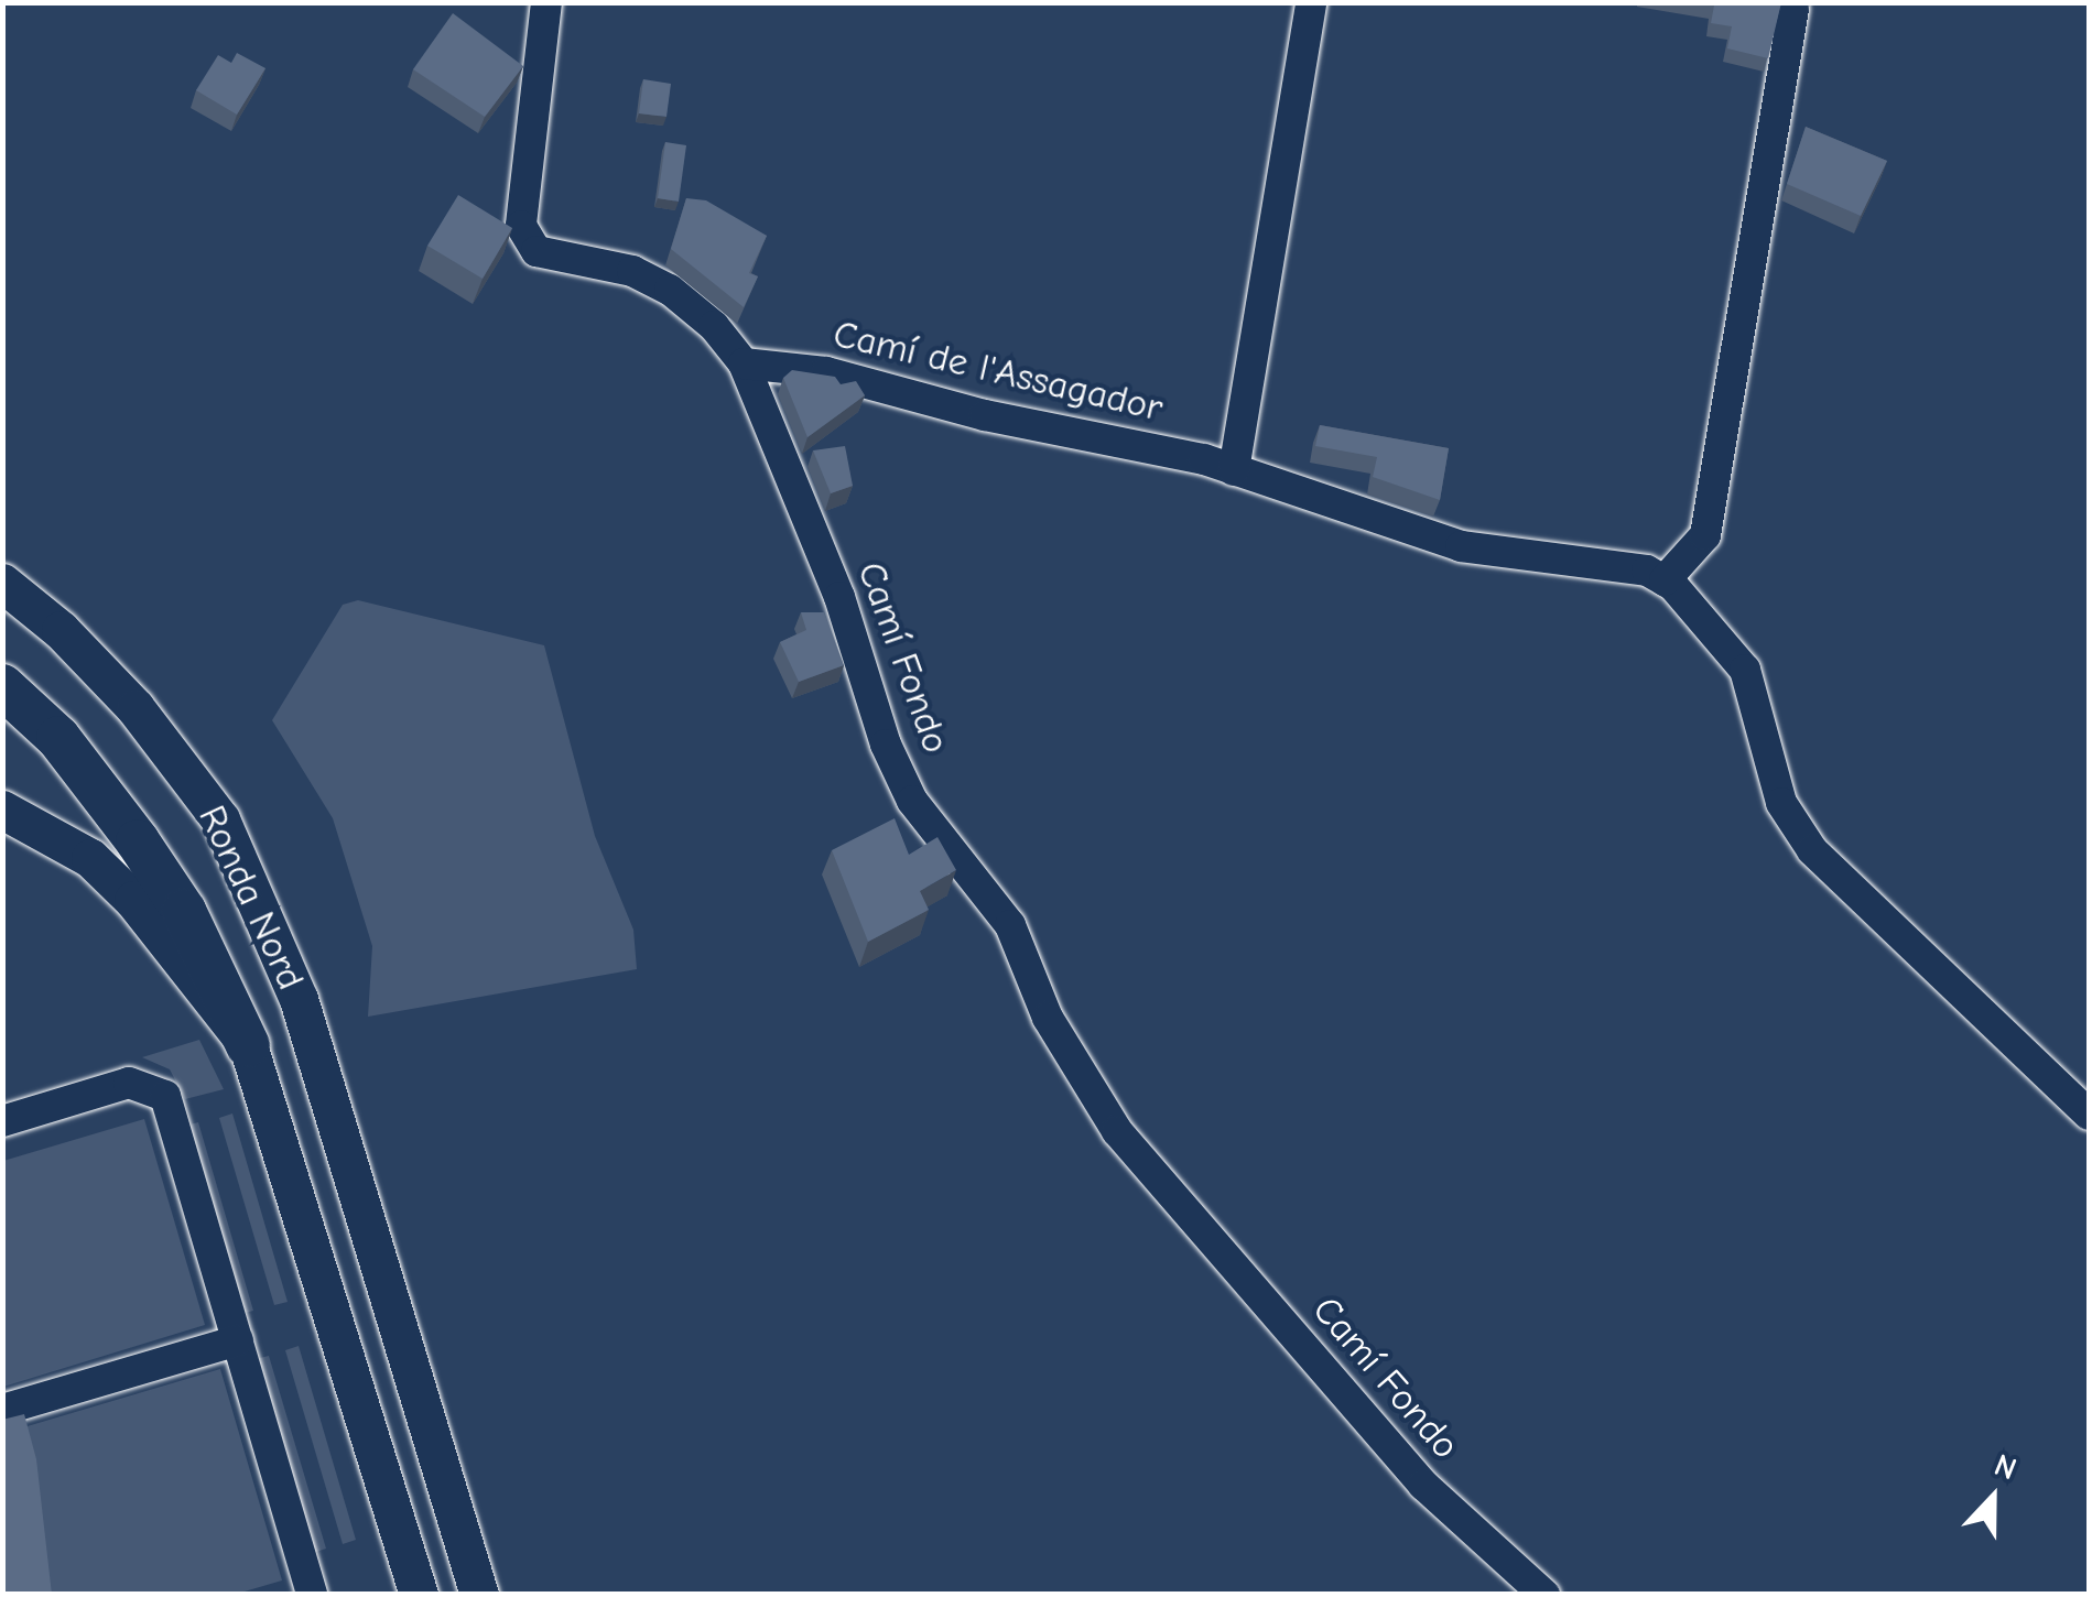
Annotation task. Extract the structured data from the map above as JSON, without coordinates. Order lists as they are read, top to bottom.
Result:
{
  "streets": {
    "highway": ["Ronda Nord"],
    "street": ["Camí de l'Assagador", "Camí Fondo"]
  },
  "crossings": [
    ["Camí de l'Assagador", "Camí Fondo"]
  ],
  "north": "top"
}
